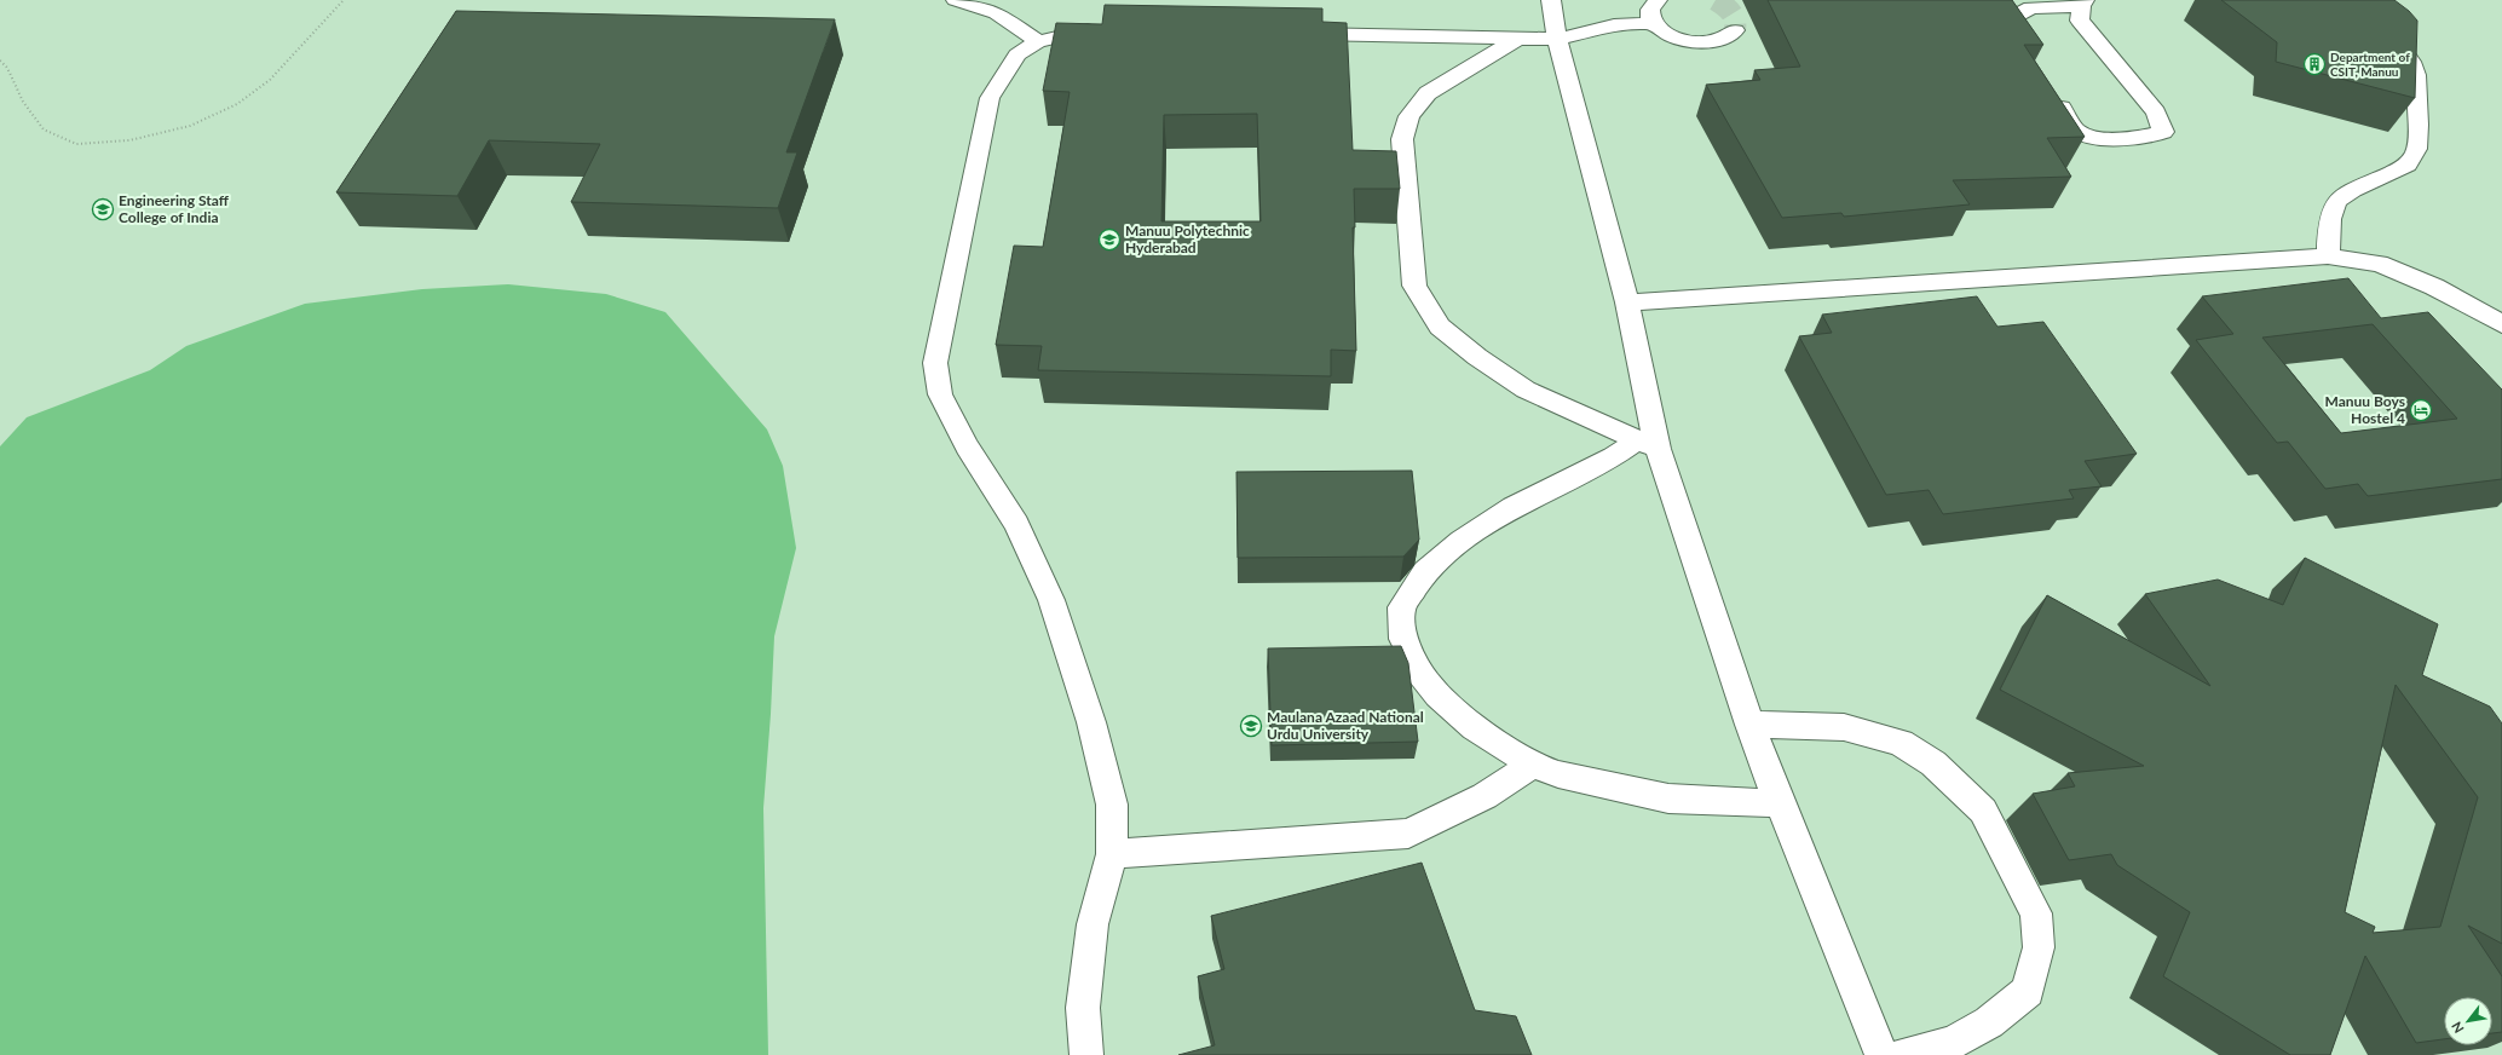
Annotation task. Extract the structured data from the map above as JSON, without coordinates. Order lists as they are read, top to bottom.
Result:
{
  "places": {
    "building": ["Department of CSIT, Manuu"],
    "school or university": ["Engineering Staff College of India", "Manuu Polytechnic Hyderabad", "Maulana Azaad National Urdu University"],
    "hotel": ["Manuu Boys Hostel 4"]
  },
  "north": "bottom left"
}
